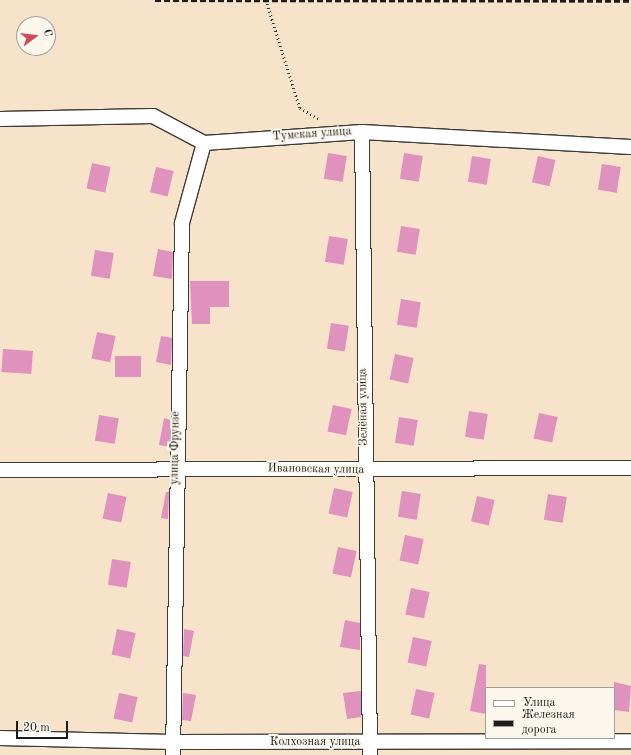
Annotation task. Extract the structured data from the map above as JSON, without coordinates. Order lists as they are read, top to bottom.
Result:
{
  "streets": {
    "street": [
      "Тумская улица",
      "Зелёная улица",
      "улица Фрунзе",
      "Ивановская улица",
      "Колхозная улица"
    ]
  },
  "crossings": [
    ["Тумская улица", "Зелёная улица"],
    ["Тумская улица", "улица Фрунзе"],
    ["Зелёная улица", "Ивановская улица"],
    ["Зелёная улица", "Колхозная улица"],
    ["улица Фрунзе", "Ивановская улица"],
    ["улица Фрунзе", "Колхозная улица"]
  ],
  "legend": ["Улица", "Железная дорога"],
  "scale_bar": "20 m",
  "north": "right"
}
